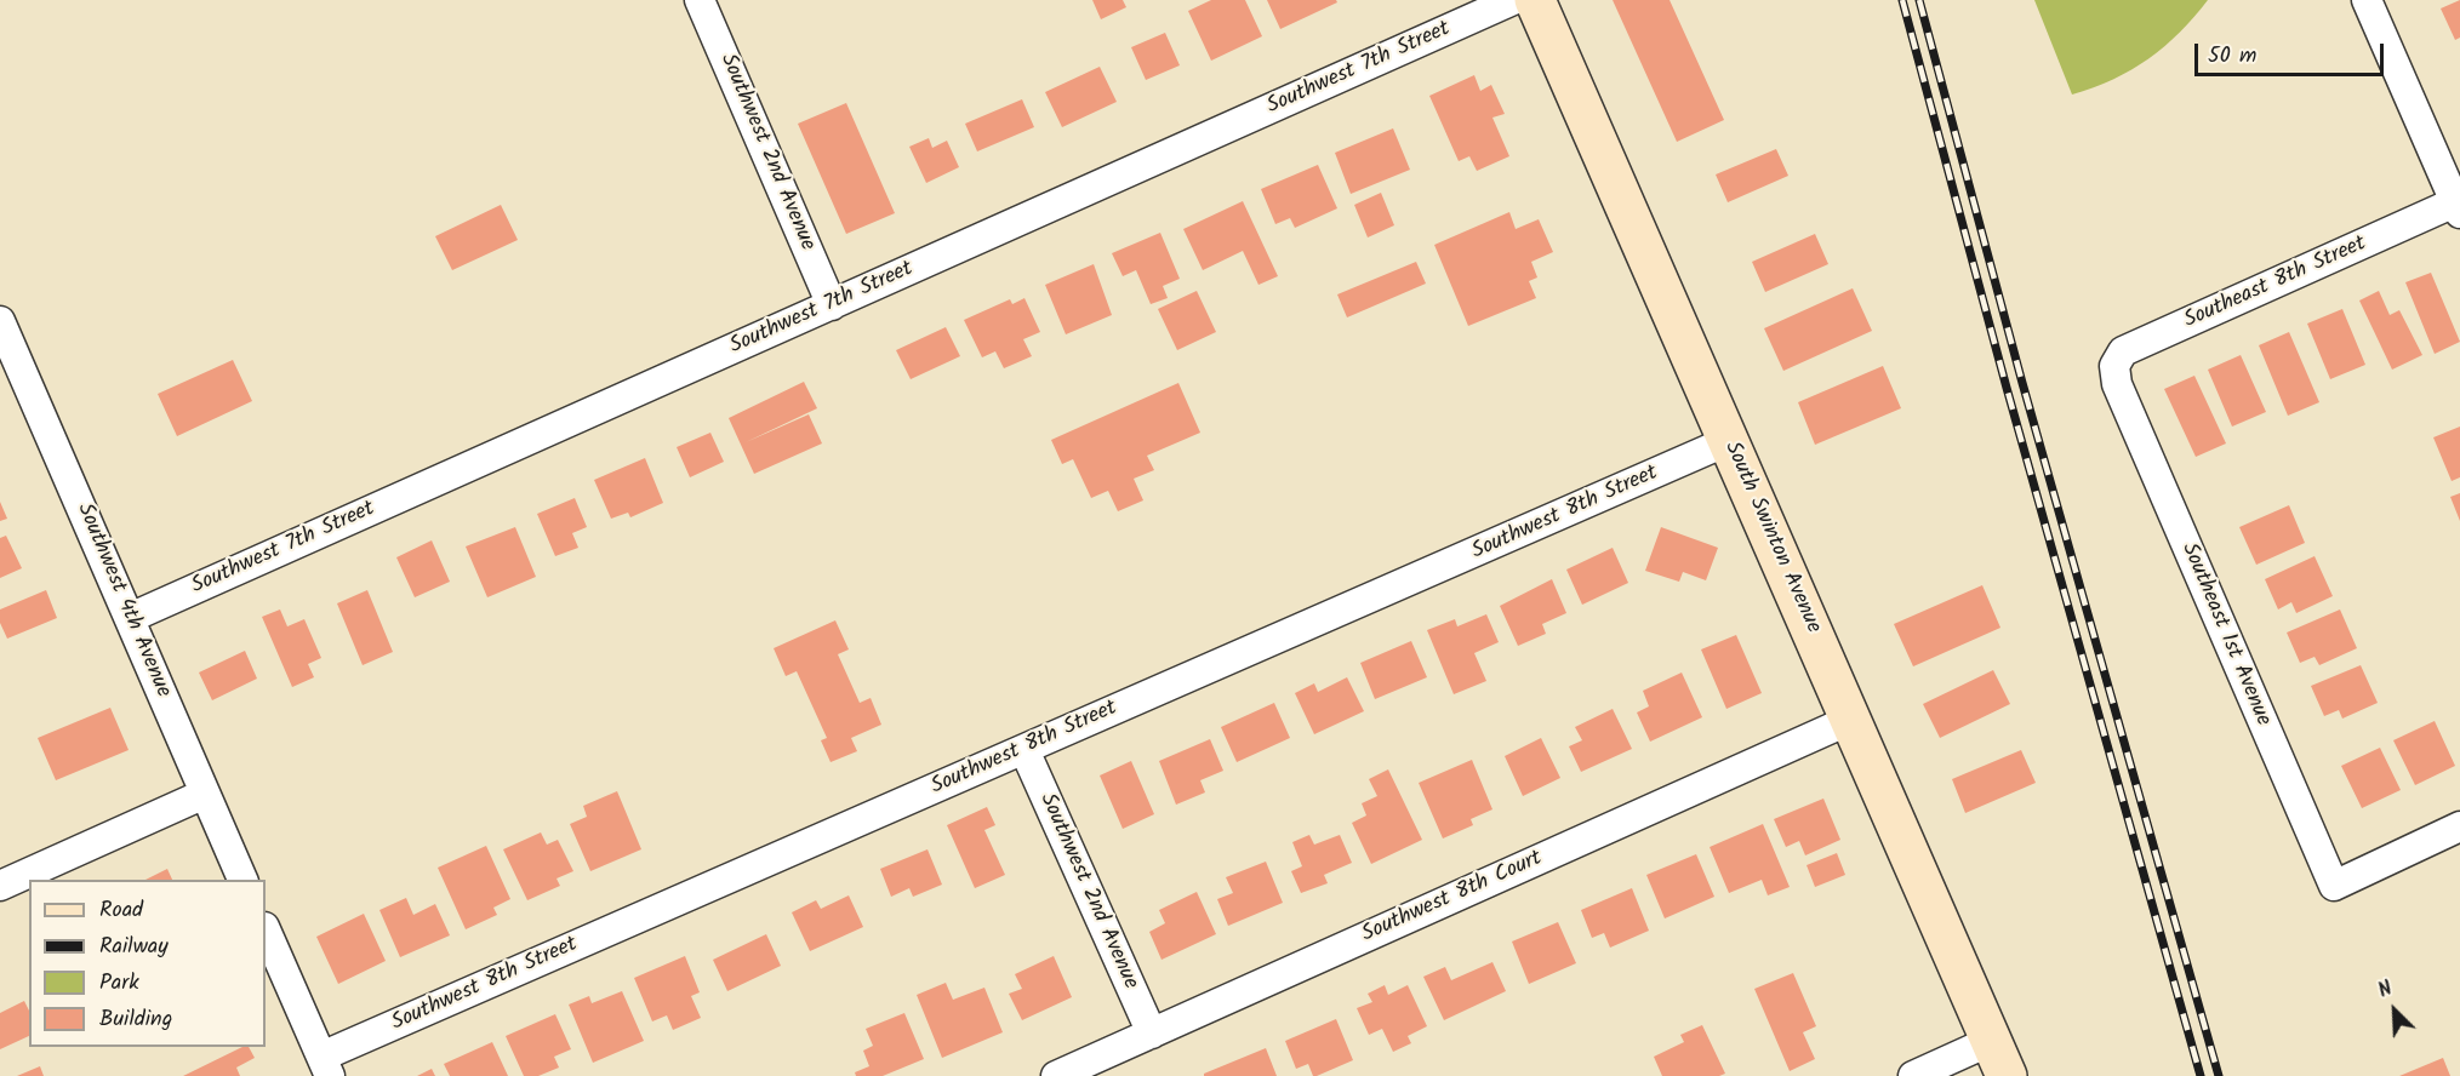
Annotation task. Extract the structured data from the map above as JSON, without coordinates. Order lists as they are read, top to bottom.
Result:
{
  "streets": {
    "street": [
      "Southwest 7th Street",
      "Southwest 2nd Avenue",
      "Southeast 8th Street",
      "Southwest 8th Street",
      "South Swinton Avenue",
      "Southwest 4th Avenue",
      "Southeast 1st Avenue",
      "Southwest 8th Court"
    ]
  },
  "crossings": [
    ["Southwest 7th Street", "Southwest 2nd Avenue"],
    ["Southwest 7th Street", "Southwest 4th Avenue"],
    ["Southwest 2nd Avenue", "Southwest 8th Street"],
    ["Southwest 2nd Avenue", "Southwest 8th Court"],
    ["Southeast 8th Street", "Southeast 1st Avenue"],
    ["Southwest 8th Street", "South Swinton Avenue"],
    ["South Swinton Avenue", "Southwest 8th Court"]
  ],
  "legend": [
    "Road",
    "Railway",
    "Park",
    "Building"
  ],
  "scale_bar": "50 m",
  "north": "top left"
}
